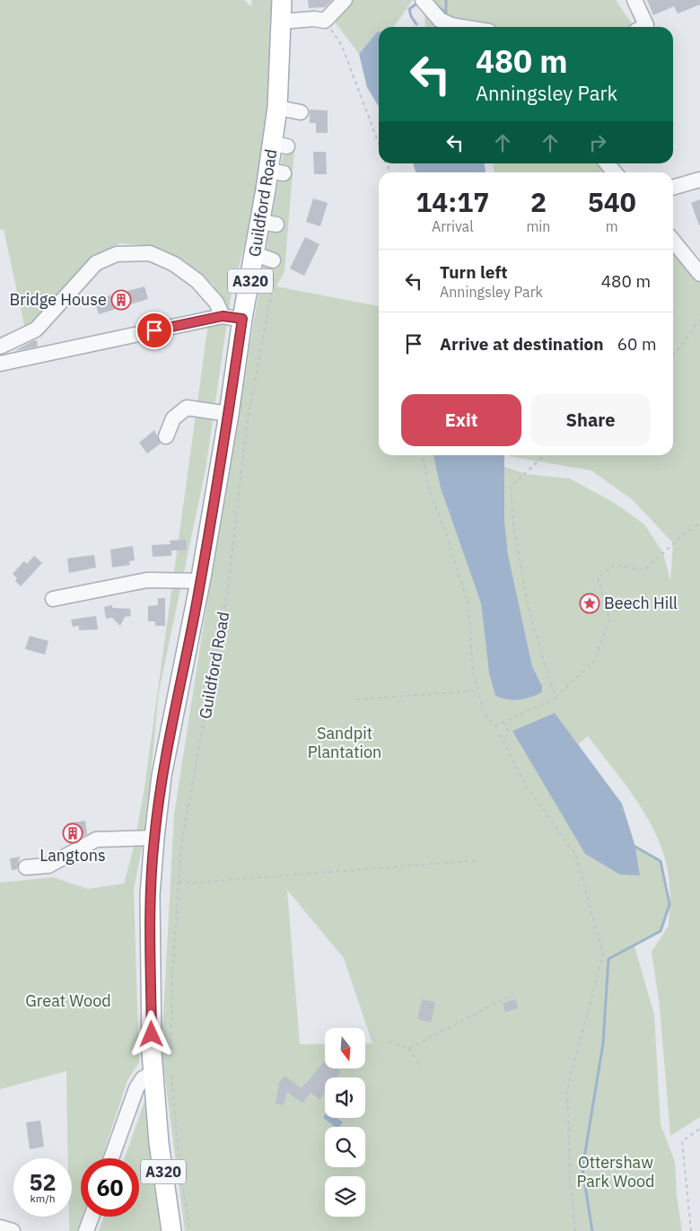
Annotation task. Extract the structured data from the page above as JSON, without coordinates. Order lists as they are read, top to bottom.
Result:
{
  "streets": {
    "main road": ["Guildford Road", "A320"]
  },
  "parks": ["Sandpit Plantation", "Great Wood", "Ottershaw Park Wood"],
  "places": {
    "building": ["Bridge House", "Langtons"],
    "place": ["Beech Hill"]
  },
  "north": "bottom",
  "page": {
    "turn": ["480 m", "Anningsley Park"],
    "eta": [
      "14:17",
      "Arrival",
      "2",
      "min",
      "540",
      "m"
    ],
    "list": [
      {
        "name": "Turn left",
        "note": "Anningsley Park",
        "value": "480 m"
      },
      {
        "name": "Arrive at destination",
        "value": "60 m"
      }
    ],
    "buttons": ["Exit", "Share"],
    "speed": "52 km/h",
    "limit": "60"
  }
}
